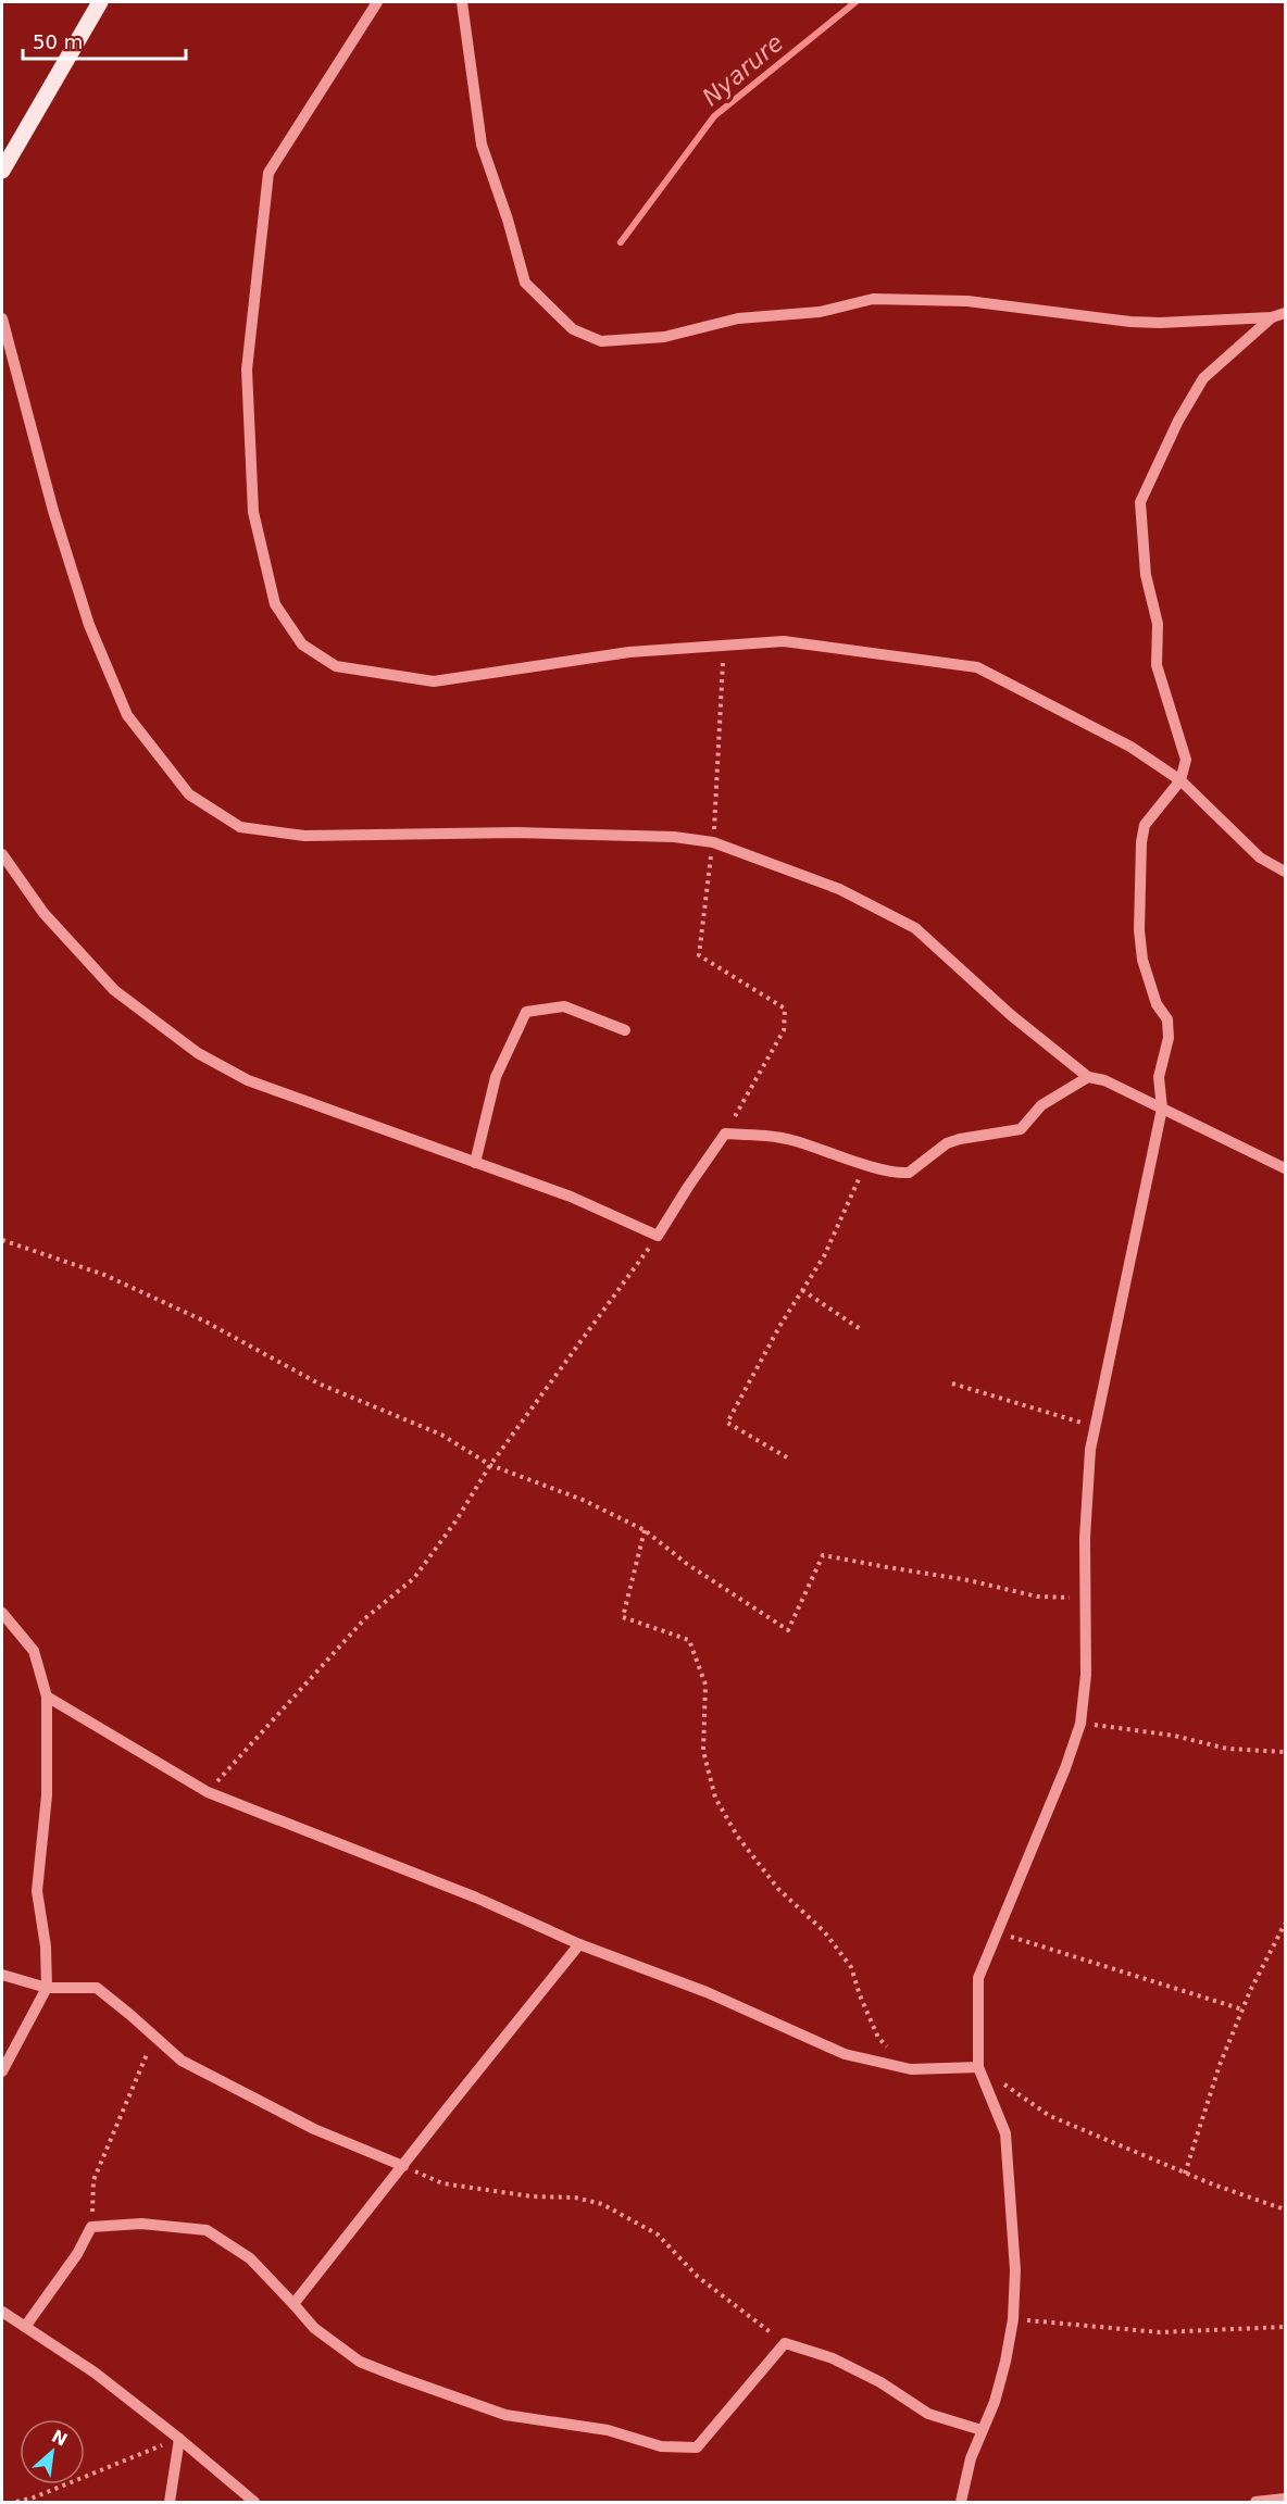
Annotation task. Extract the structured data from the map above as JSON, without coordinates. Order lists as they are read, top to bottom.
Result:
{
  "water": ["Nyarure"],
  "scale_bar": "50 m",
  "north": "top right"
}
